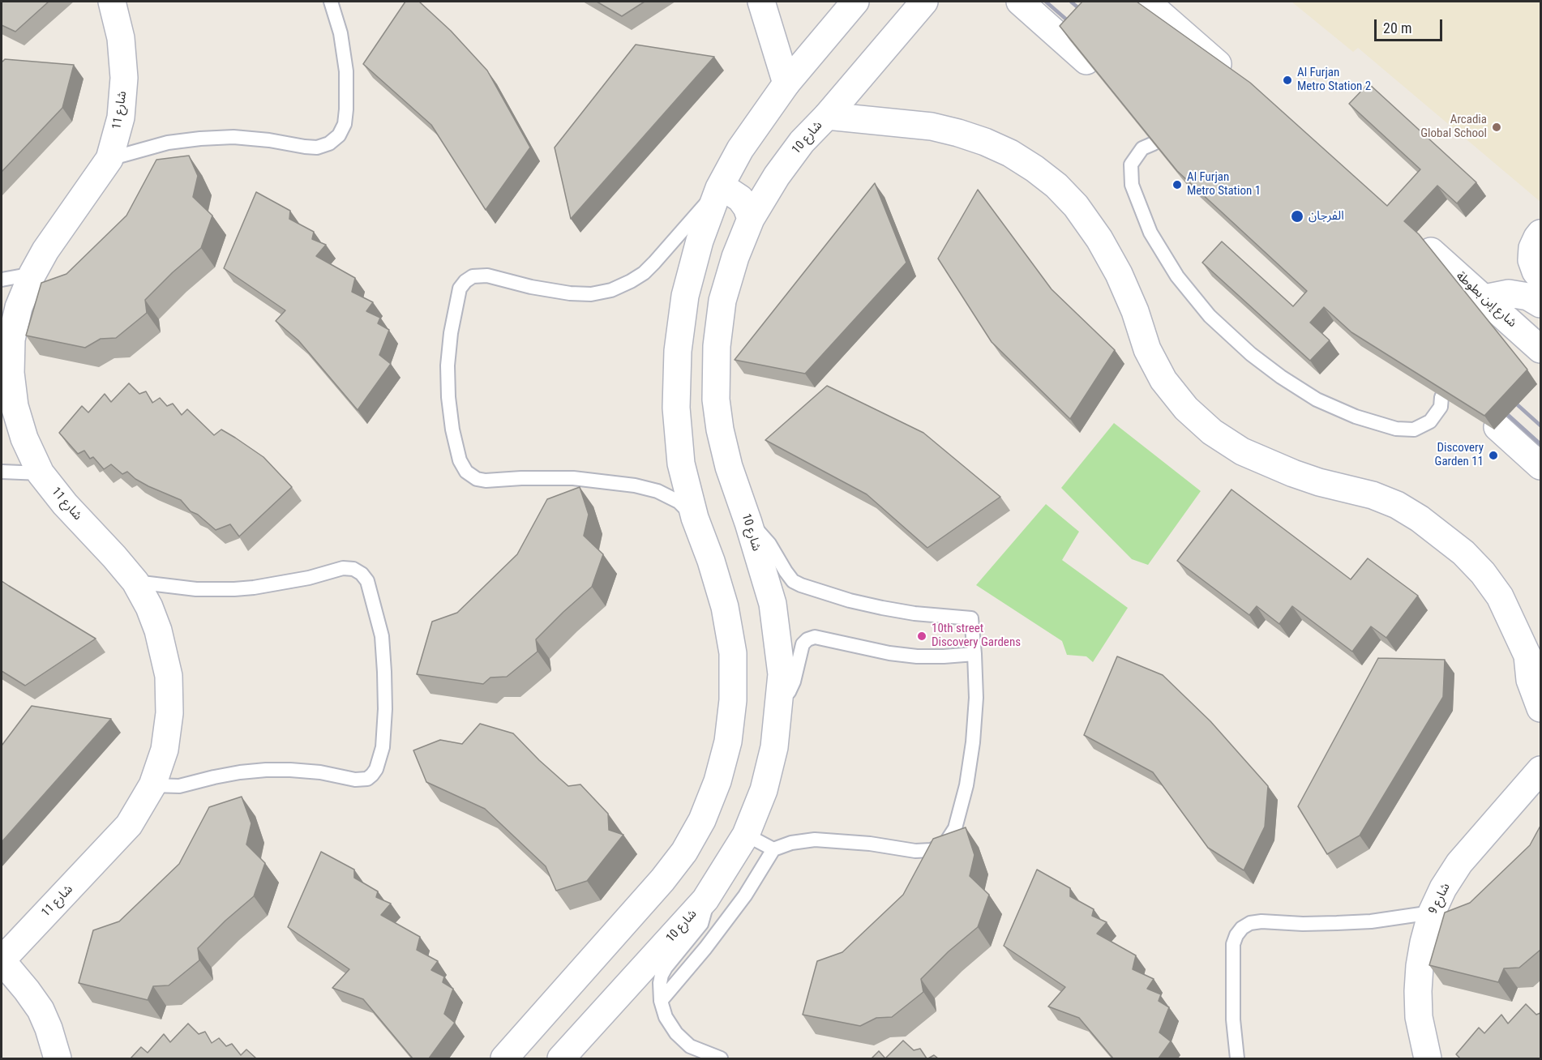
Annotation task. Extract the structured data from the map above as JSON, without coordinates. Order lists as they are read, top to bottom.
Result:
{
  "streets": {
    "street": [
      "شارع 11",
      "شارع 10",
      "شارع إبن بطوطة",
      "شارع 9"
    ]
  },
  "places": [
    "Al Furjan Metro Station 2",
    "Arcadia Global School",
    "Al Furjan Metro Station 1",
    "الفرجان",
    "Discovery Garden 11",
    "10th street Discovery Gardens"
  ],
  "scale_bar": "20 m"
}
